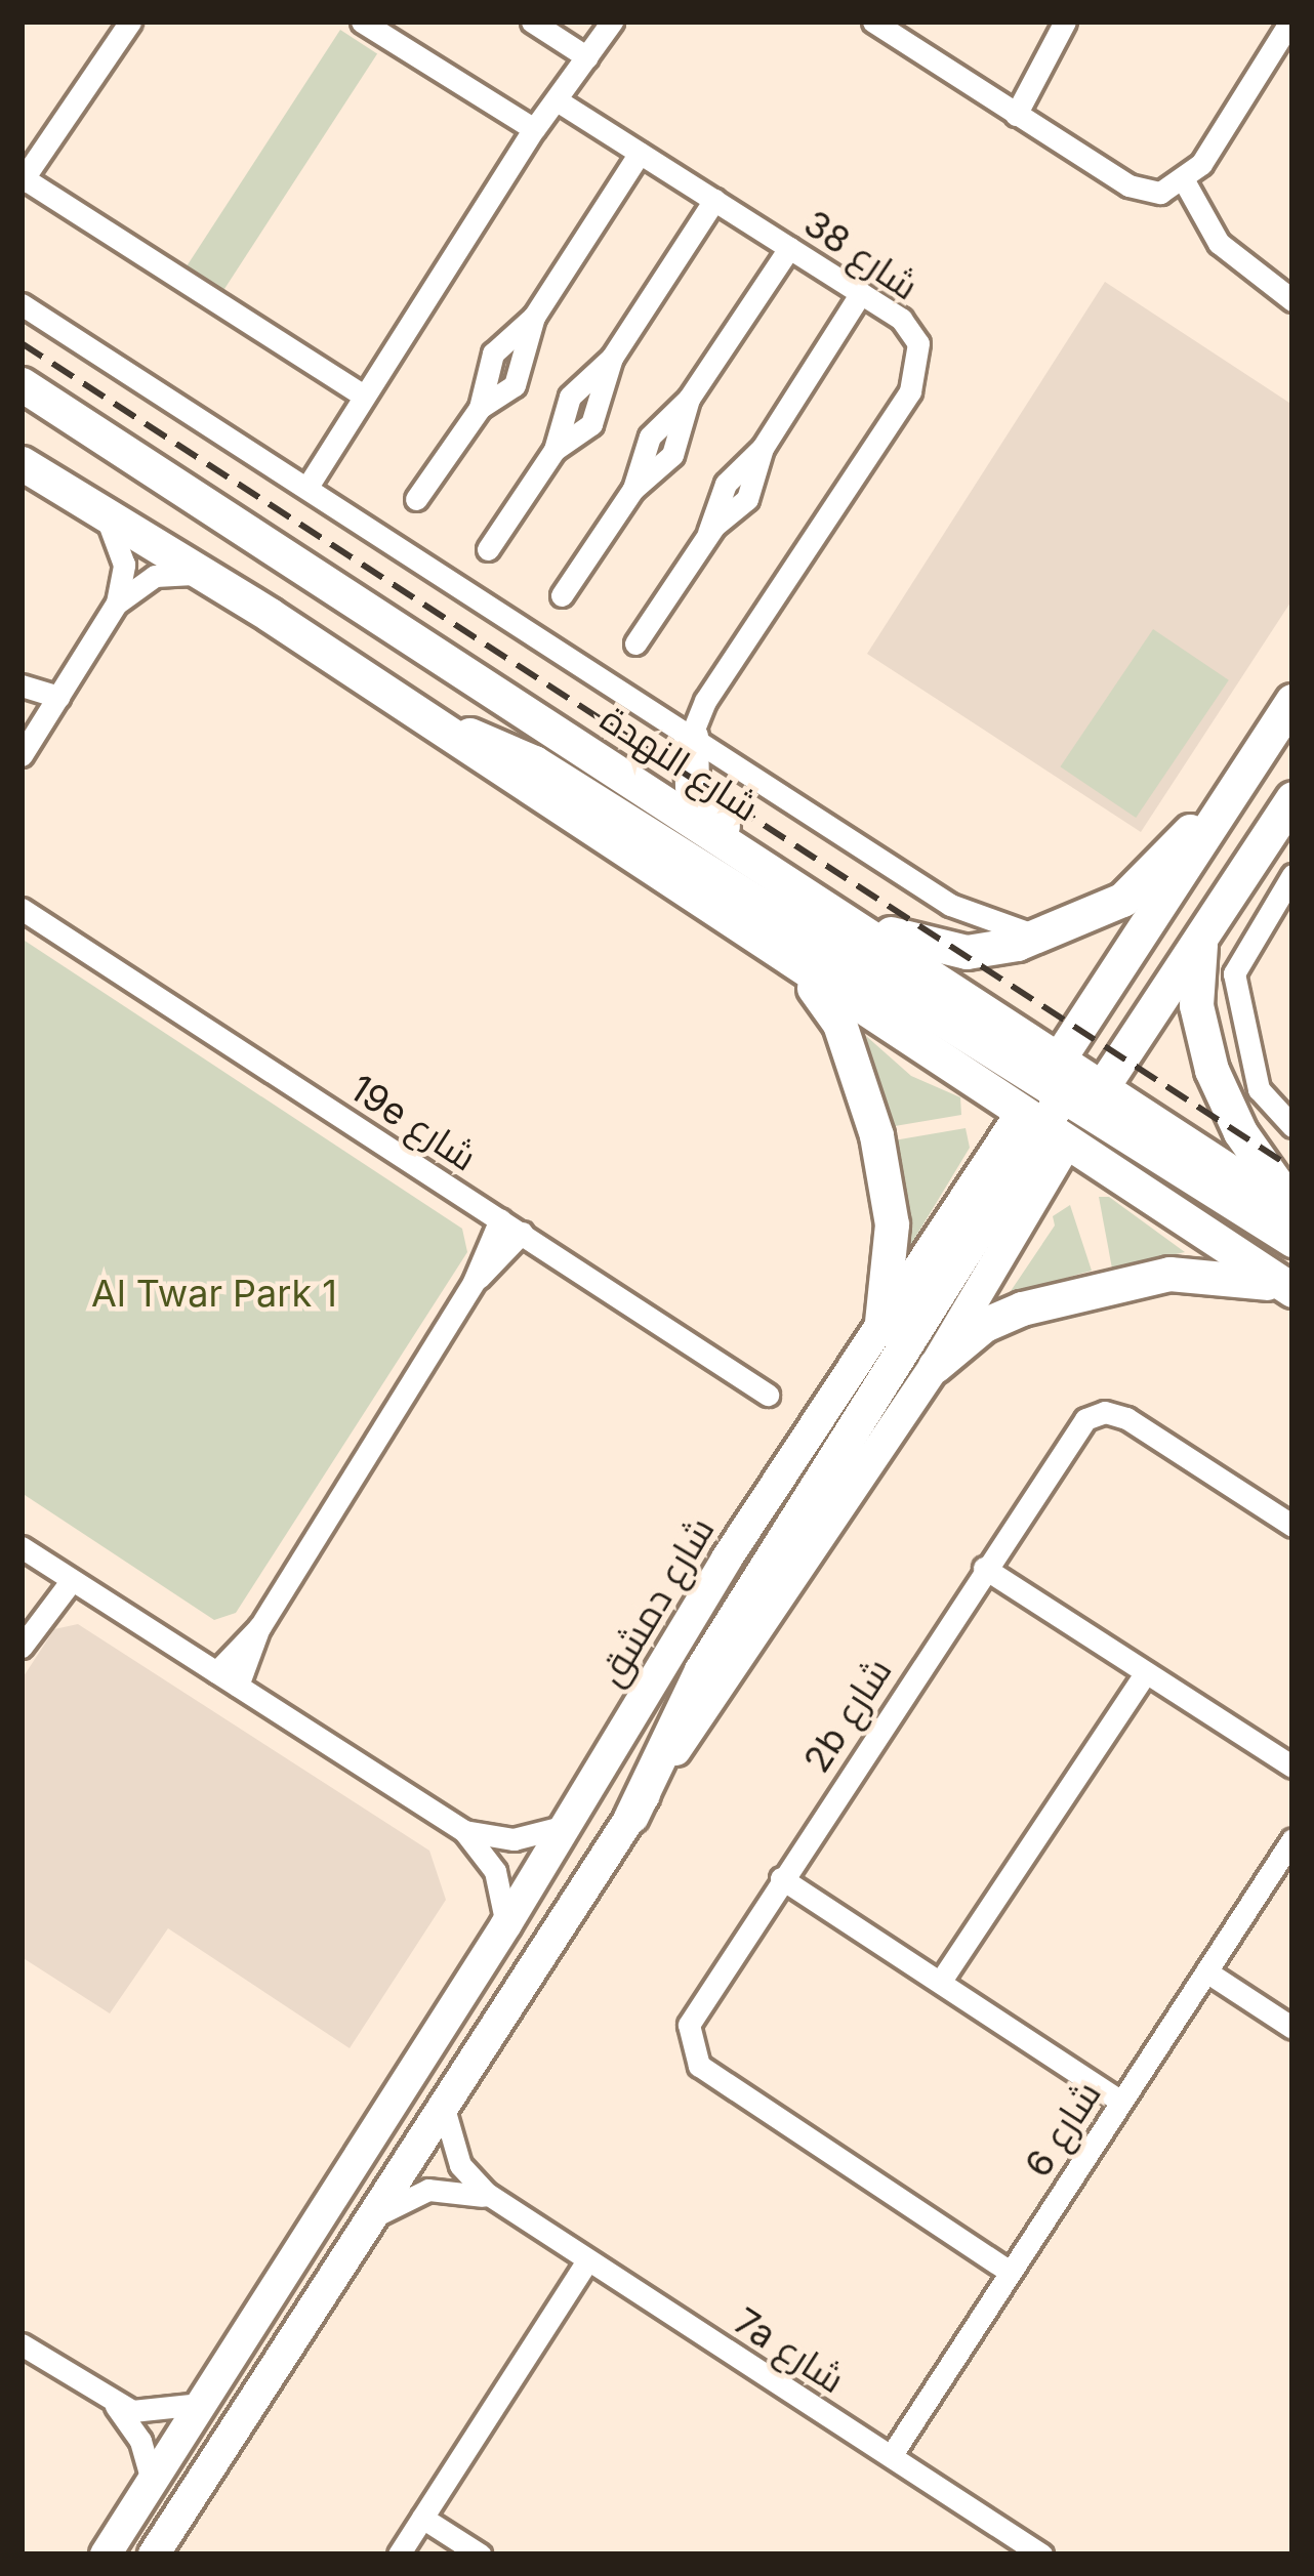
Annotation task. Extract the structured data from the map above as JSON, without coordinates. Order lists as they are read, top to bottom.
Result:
{
  "streets": {
    "main road": ["شارع النهدة", "شارع دمشق"],
    "street": [
      "شارع 38",
      "19e شارع",
      "2b شارع",
      "شارع 6",
      "7a شارع"
    ]
  },
  "crossings": [
    ["شارع النهدة", "شارع دمشق"],
    ["شارع دمشق", "7a شارع"],
    ["2b شارع", "شارع 6"],
    ["شارع 6", "7a شارع"]
  ],
  "parks": ["Al Twar Park 1"]
}
